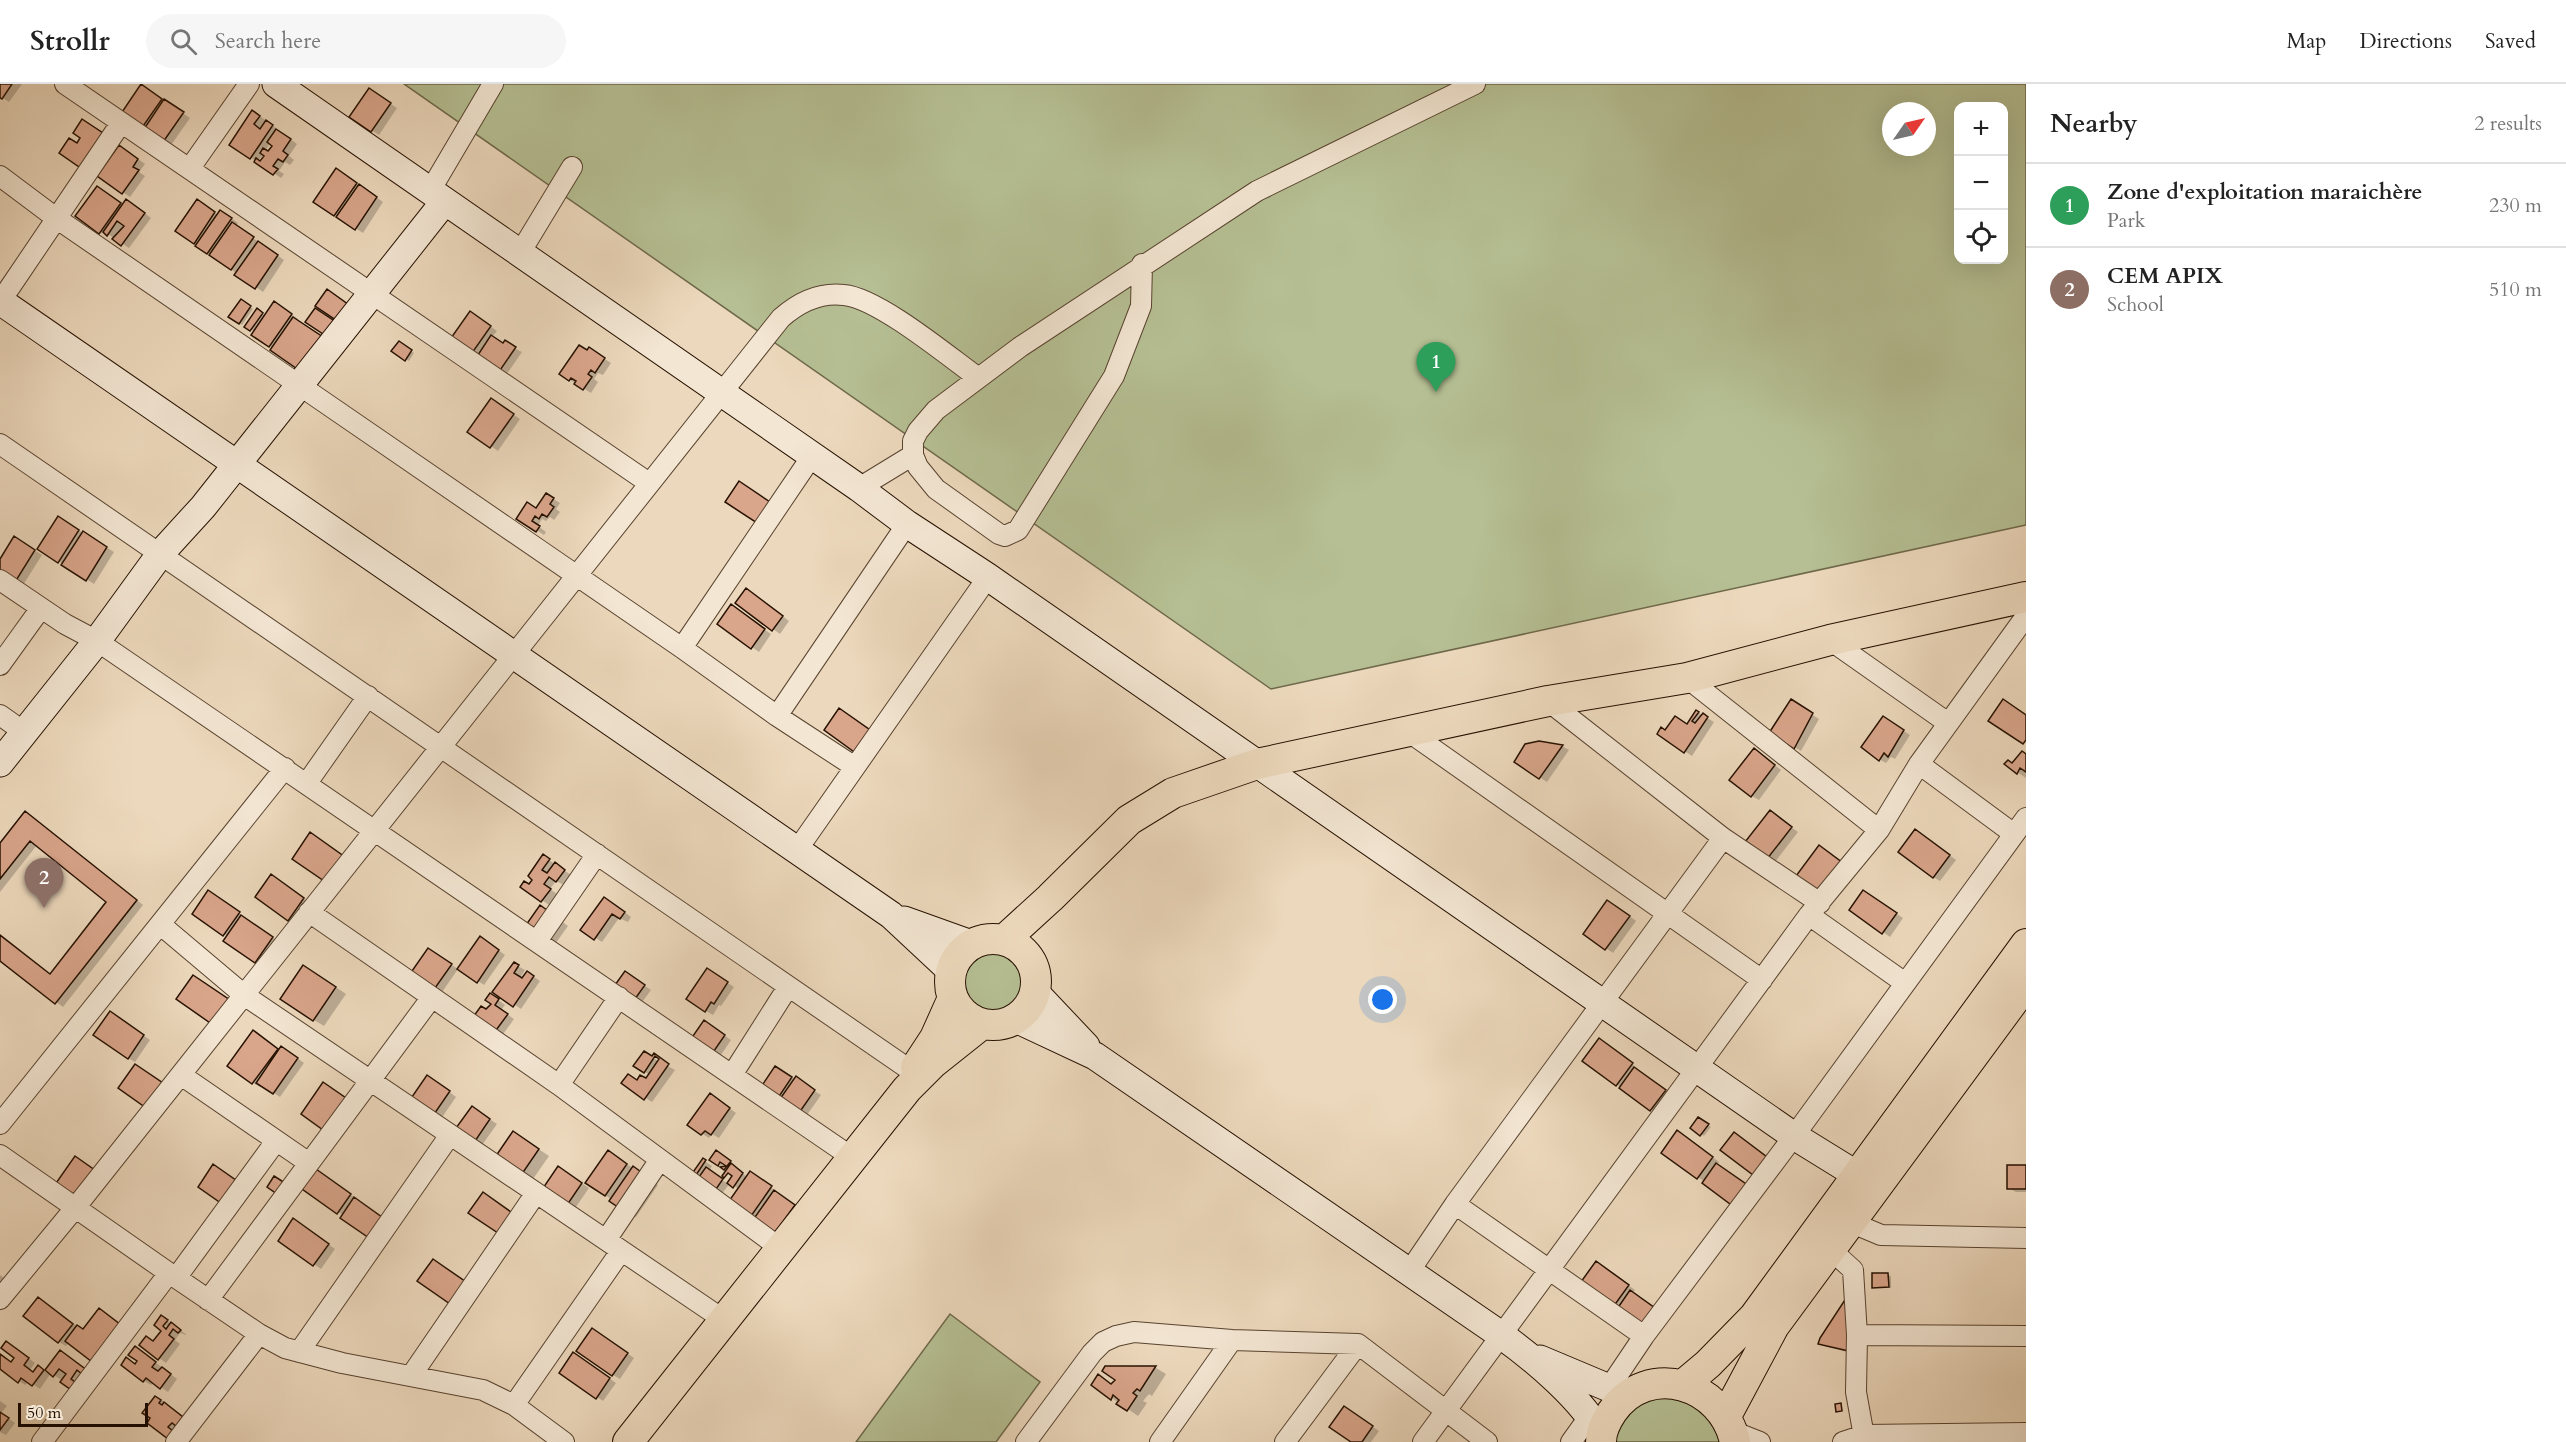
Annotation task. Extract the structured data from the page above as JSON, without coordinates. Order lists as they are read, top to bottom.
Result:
{
  "scale_bar": "50 m",
  "north": "top right",
  "page": {
    "header": "Strollr",
    "search": "Search here",
    "nav": ["Map", "Directions", "Saved"],
    "heading": ["Nearby", "2 results"],
    "map_buttons": ["+", "−"],
    "list": [
      {
        "mark": "1",
        "name": "Zone d'exploitation maraichère",
        "note": "Park",
        "value": "230 m"
      },
      {
        "mark": "2",
        "name": "CEM APIX",
        "note": "School",
        "value": "510 m"
      }
    ],
    "pins": ["1", "2"],
    "scale": "50 m"
  }
}
